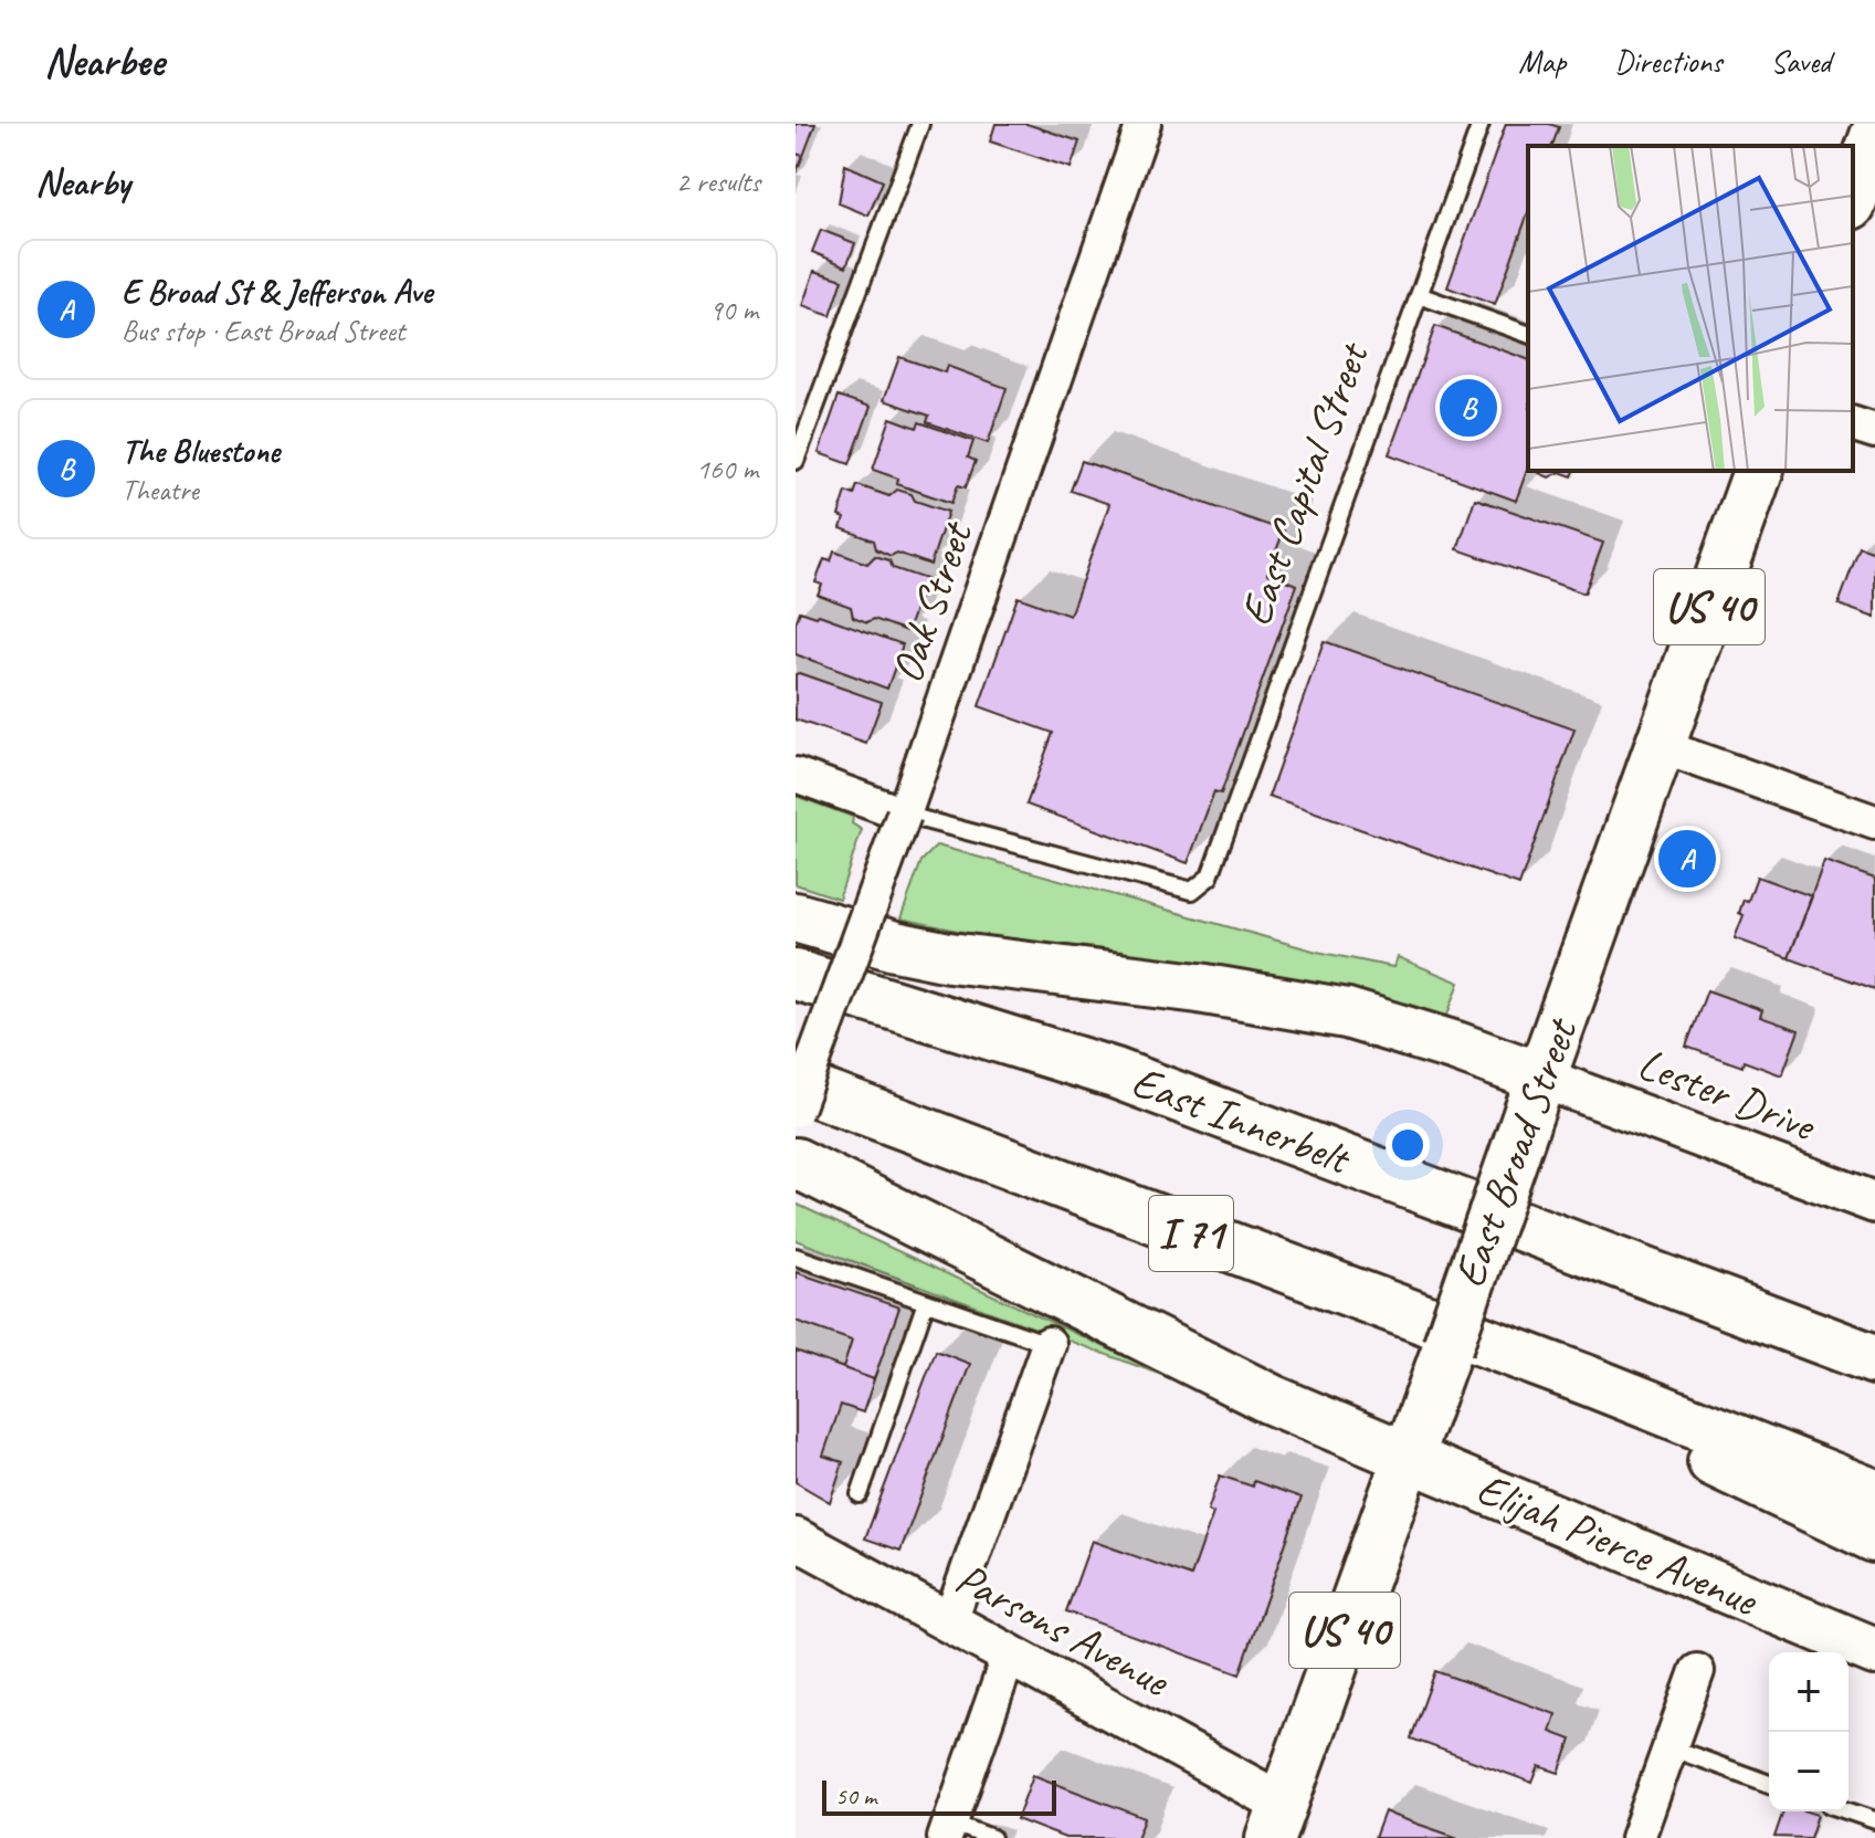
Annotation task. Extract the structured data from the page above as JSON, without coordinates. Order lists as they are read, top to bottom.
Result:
{
  "streets": {
    "main road": [
      "US 40",
      "East Innerbelt",
      "East Broad Street",
      "I 71",
      "Elijah Pierce Avenue"
    ],
    "street": ["Oak Street", "Lester Drive", "Parsons Avenue"],
    "lane": ["East Capital Street"]
  },
  "crossings": [
    ["East Capital Street", "Oak Street"],
    ["Lester Drive", "East Broad Street"],
    ["East Broad Street", "Elijah Pierce Avenue"],
    ["East Broad Street", "Parsons Avenue"]
  ],
  "scale_bar": "50 m",
  "page": {
    "header": "Nearbee",
    "nav": ["Map", "Directions", "Saved"],
    "heading": ["Nearby", "2 results"],
    "list": [
      {
        "mark": "A",
        "name": "E Broad St & Jefferson Ave",
        "note": "Bus stop · East Broad Street",
        "value": "90 m"
      },
      {
        "mark": "B",
        "name": "The Bluestone",
        "note": "Theatre",
        "value": "160 m"
      }
    ],
    "pins": ["B", "A"],
    "map_buttons": ["+", "−"],
    "scale": "50 m"
  }
}
